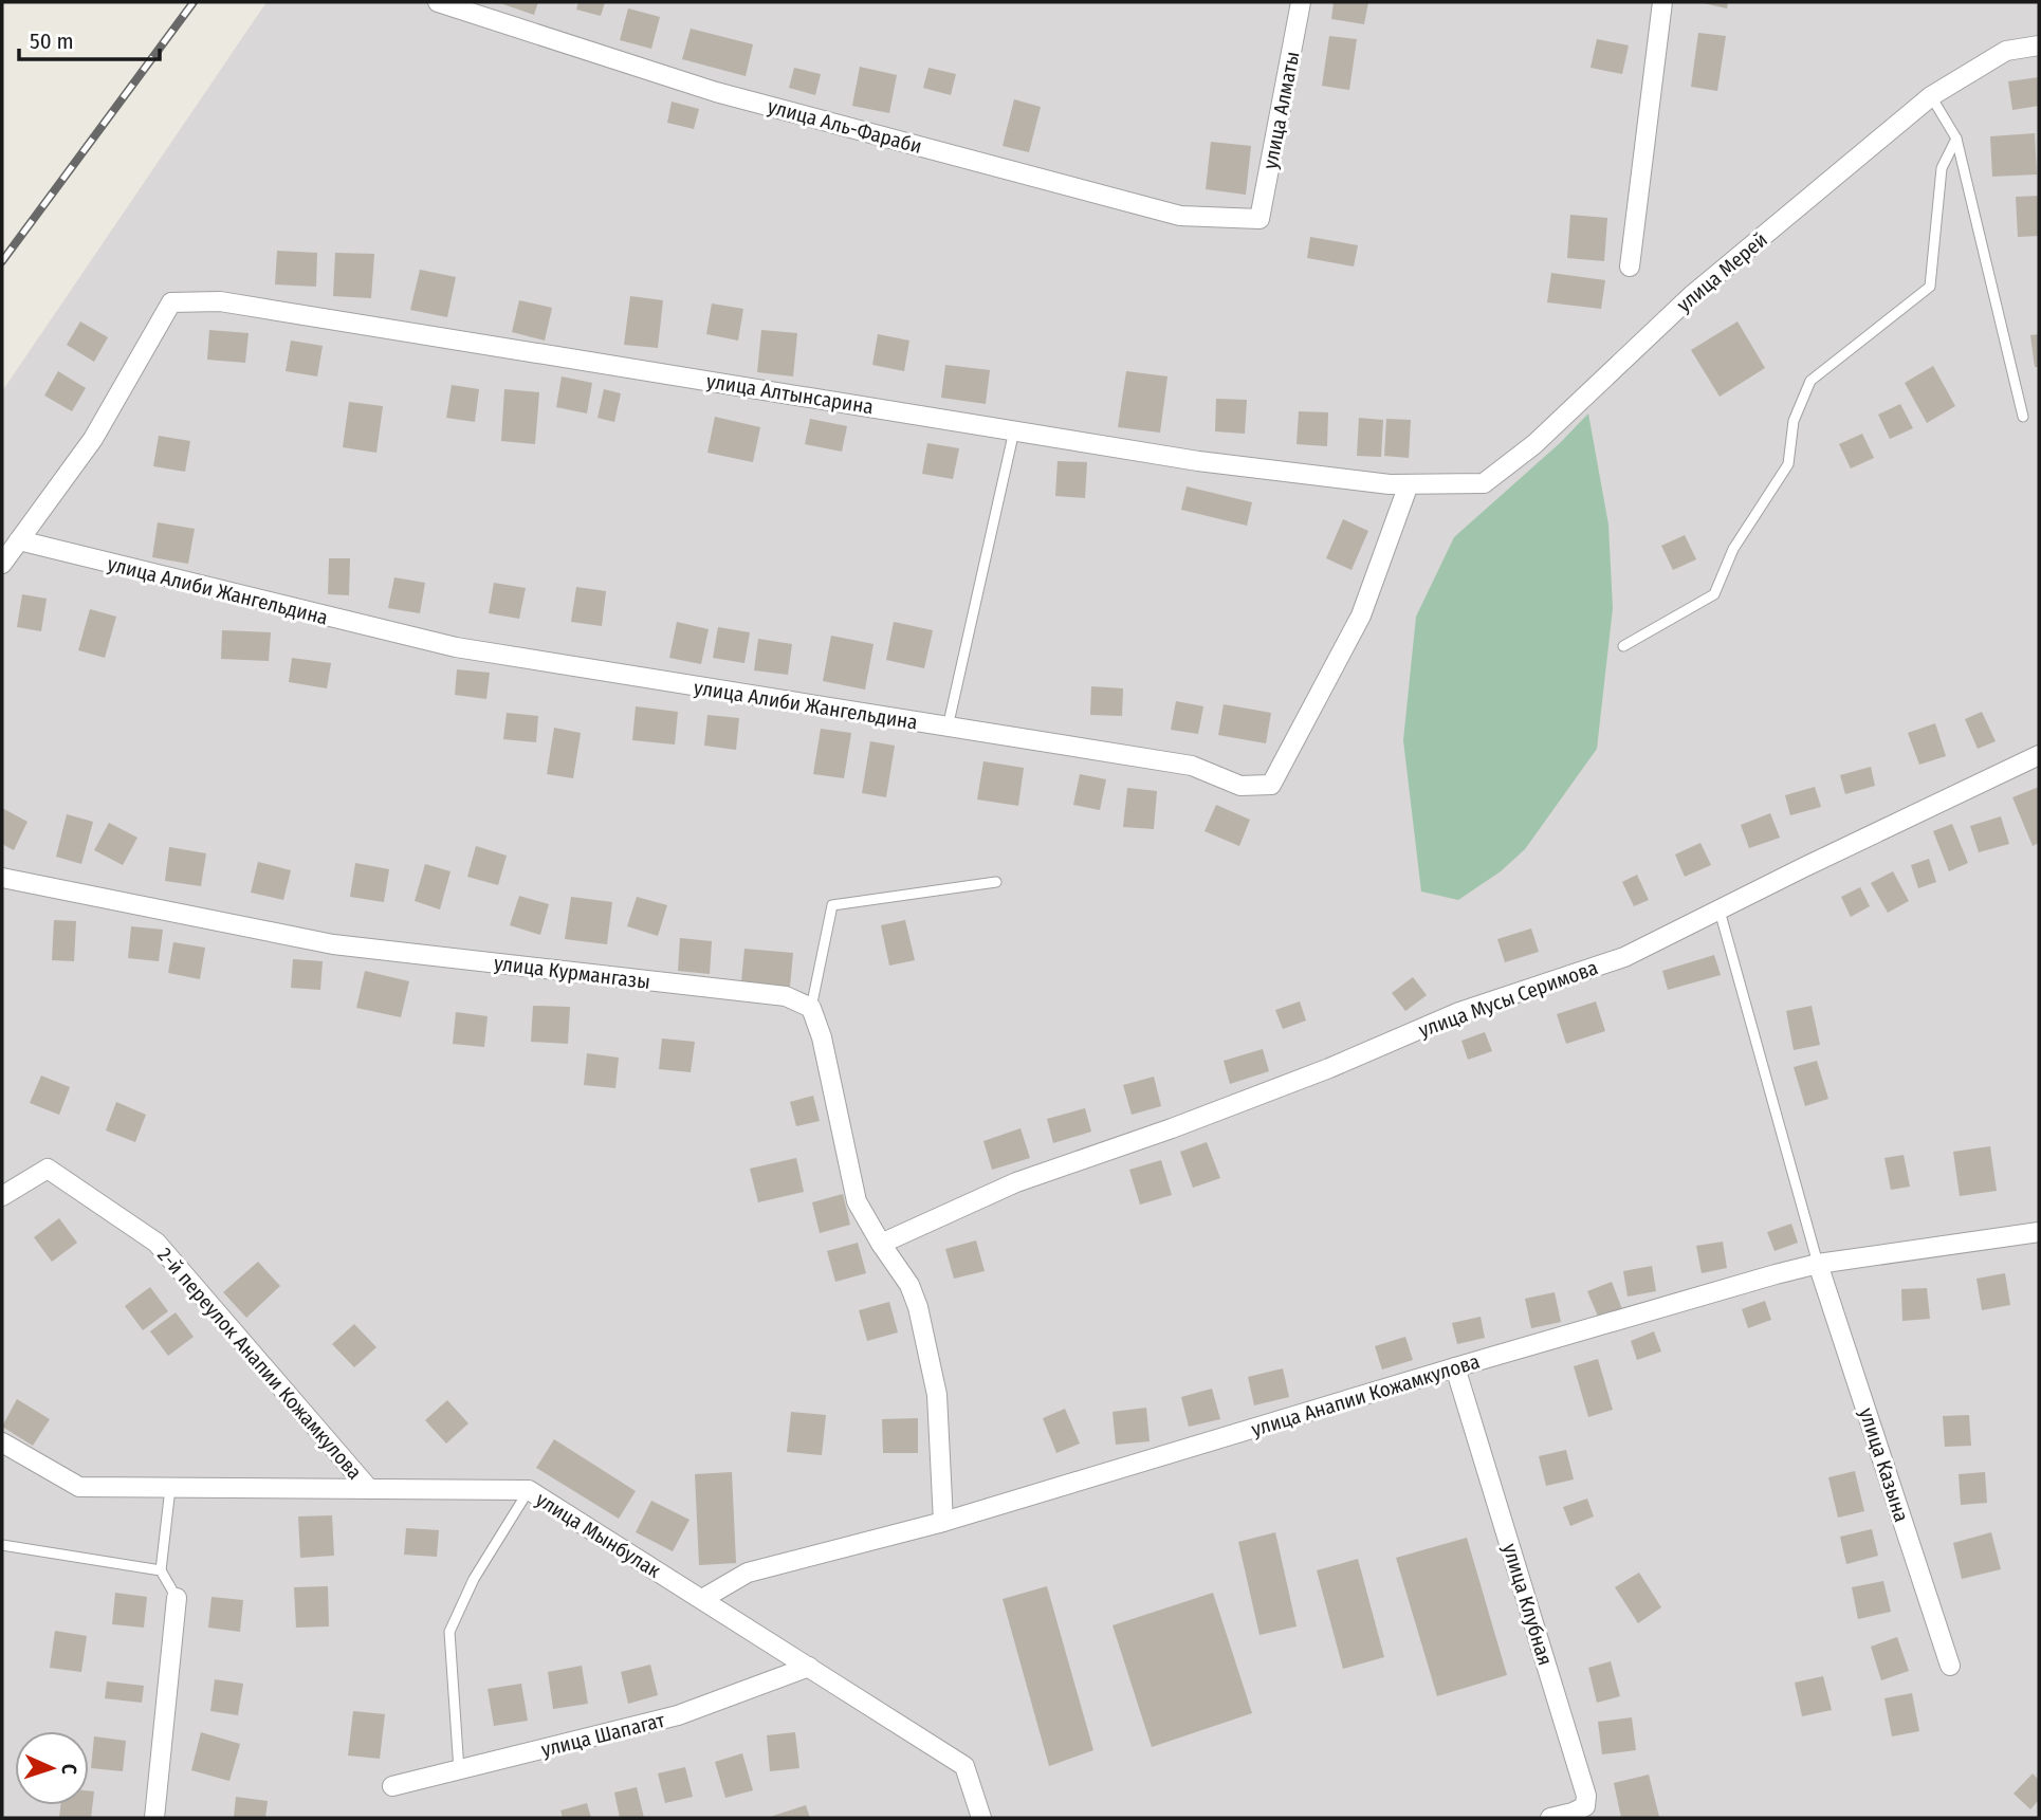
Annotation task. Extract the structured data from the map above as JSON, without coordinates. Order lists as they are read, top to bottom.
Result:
{
  "streets": {
    "street": [
      "улица Алматы",
      "улица Аль-Фараби",
      "улица Мерей",
      "улица Алтынсарина",
      "улица Алиби Жангельдина",
      "улица Курмангазы",
      "улица Мусы Серимова",
      "2-й переулок Анапии Кожамкулова",
      "улица Анапии Кожамкулова",
      "улица Казына",
      "улица Мынбулак",
      "улица Клубная",
      "улица Шапагат"
    ]
  },
  "crossings": [
    ["улица Алматы", "улица Аль-Фараби"],
    ["улица Мерей", "улица Алтынсарина"],
    ["улица Мерей", "улица Алиби Жангельдина"],
    ["улица Алтынсарина", "улица Алиби Жангельдина"],
    ["2-й переулок Анапии Кожамкулова", "улица Мынбулак"],
    ["улица Анапии Кожамкулова", "улица Казына"],
    ["улица Анапии Кожамкулова", "улица Мынбулак"],
    ["улица Анапии Кожамкулова", "улица Клубная"],
    ["улица Мынбулак", "улица Шапагат"]
  ],
  "scale_bar": "50 m",
  "north": "right"
}
